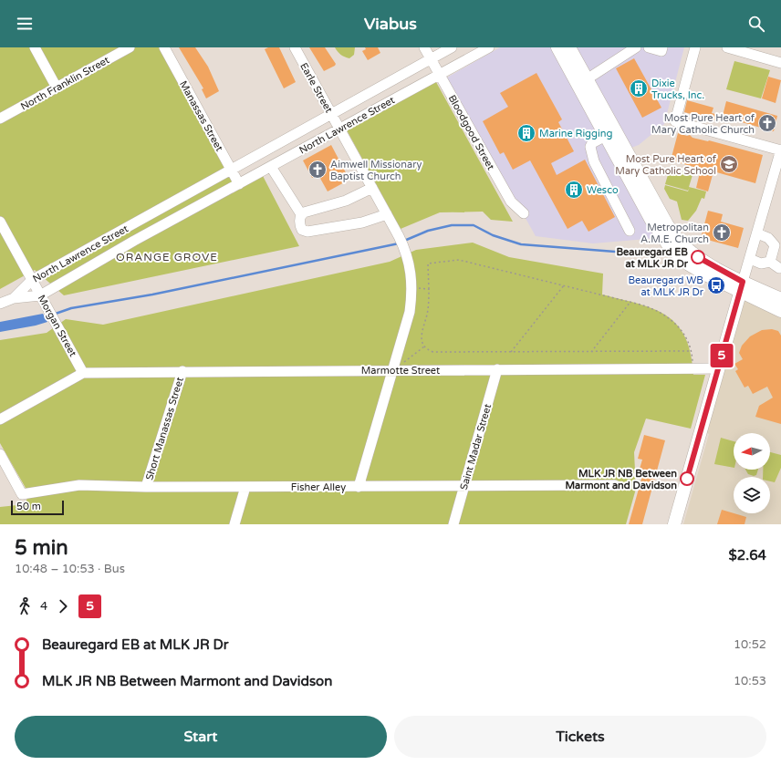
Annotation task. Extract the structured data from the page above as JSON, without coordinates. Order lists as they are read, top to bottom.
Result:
{
  "streets": {
    "street": [
      "North Franklin Street",
      "Earle Street",
      "Manassas Street",
      "North Lawrence Street",
      "Bloodgood Street",
      "Morgan Street",
      "Marmotte Street",
      "Short Manassas Street",
      "Saint Madar Street",
      "Fisher Alley"
    ]
  },
  "crossings": [
    ["Earle Street", "North Lawrence Street"],
    ["Earle Street", "Marmotte Street"],
    ["Earle Street", "Fisher Alley"],
    ["Manassas Street", "North Lawrence Street"],
    ["North Lawrence Street", "Bloodgood Street"],
    ["North Lawrence Street", "Morgan Street"],
    ["Morgan Street", "Marmotte Street"],
    ["Marmotte Street", "Short Manassas Street"],
    ["Marmotte Street", "Saint Madar Street"],
    ["Short Manassas Street", "Fisher Alley"],
    ["Saint Madar Street", "Fisher Alley"]
  ],
  "districts": ["ORANGE GROVE"],
  "places": {
    "building": ["Dixie Trucks, Inc.", "Marine Rigging", "Wesco"],
    "church": ["Most Pure Heart of Mary Catholic Church", "Aimwell Missionary Baptist Church", "Metropolitan A.M.E. Church"],
    "school or university": ["Most Pure Heart of Mary Catholic School"],
    "other": ["Beauregard EB at MLK JR Dr", "MLK JR NB Between Marmont and Davidson"],
    "bus stop": ["Beauregard WB at MLK JR Dr"]
  },
  "lines": ["bus line 5"],
  "scale_bar": "50 m",
  "north": "left",
  "page": {
    "header": "Viabus",
    "on_map": "5",
    "scale": "50 m",
    "heading": ["5 min", "10:48 – 10:53 · Bus", "$2.64"],
    "legs": ["4", "5"],
    "list": [
      {
        "name": "Beauregard EB at MLK JR Dr",
        "value": "10:52"
      },
      {
        "name": "MLK JR NB Between Marmont and Davidson",
        "value": "10:53"
      }
    ],
    "buttons": ["Start", "Tickets"]
  }
}
